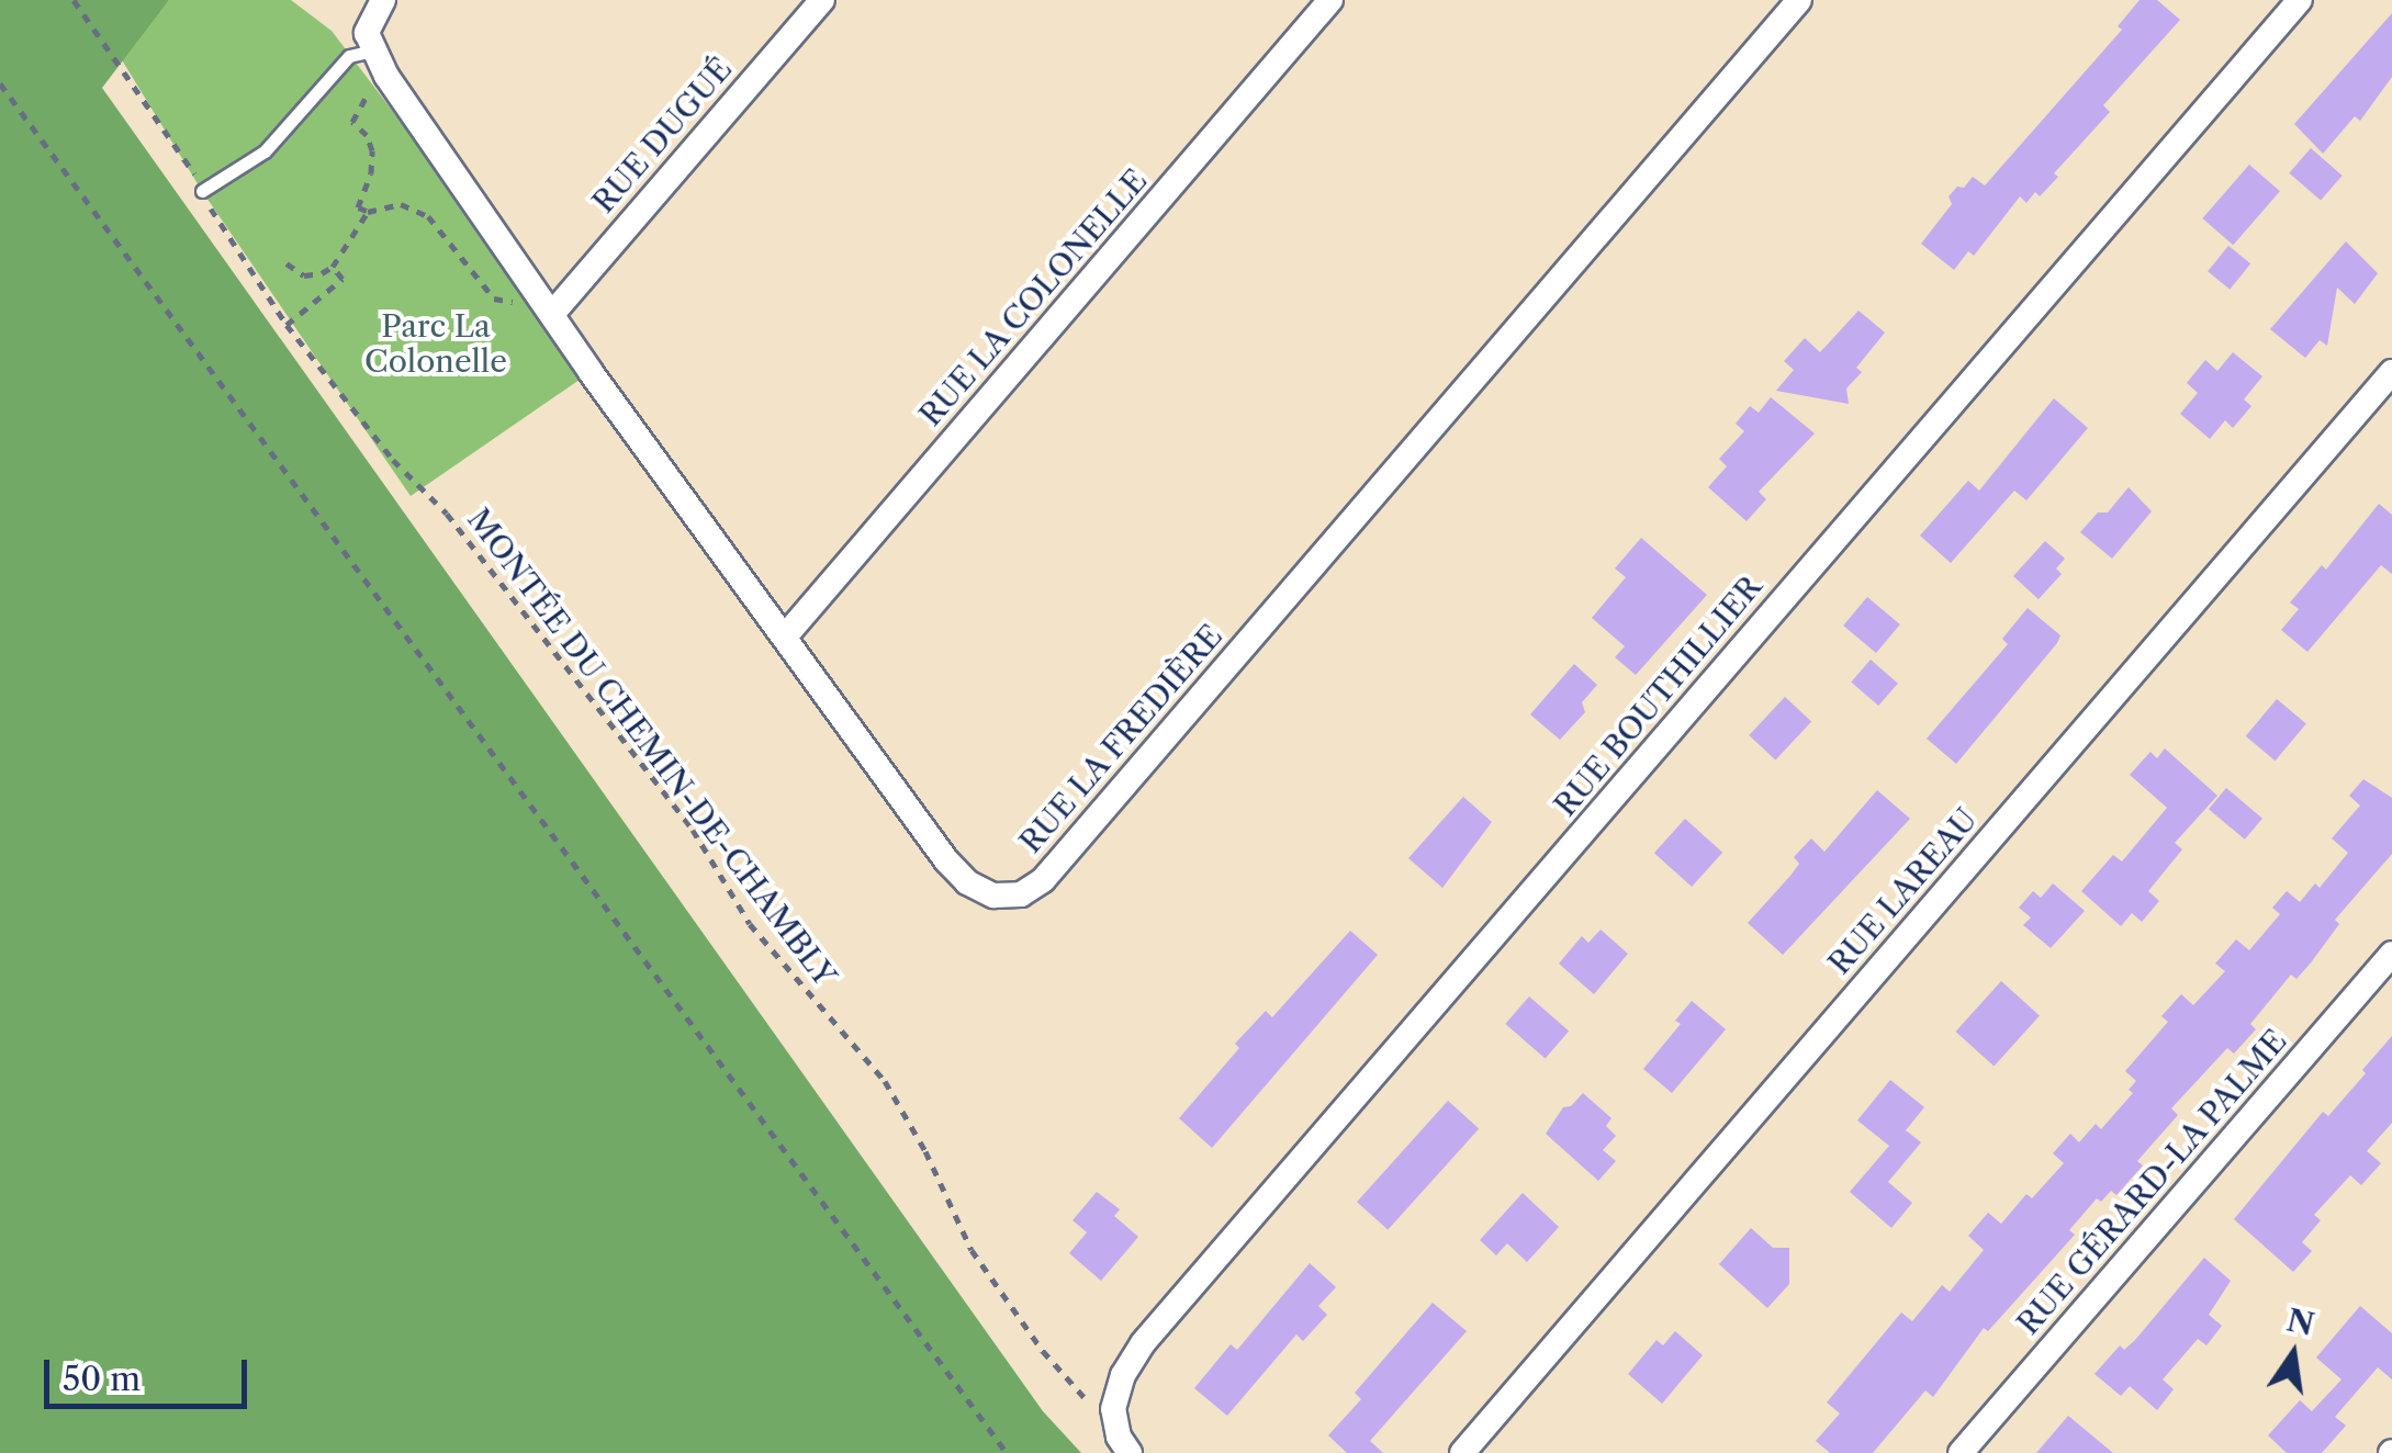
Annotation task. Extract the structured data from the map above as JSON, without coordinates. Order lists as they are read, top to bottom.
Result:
{
  "streets": {
    "street": [
      "RUE DUGUÉ",
      "RUE LA COLONELLE",
      "RUE BOUTHILLIER",
      "RUE LA FREDIÈRE",
      "RUE LAREAU",
      "RUE GÉRARD-LA PALME"
    ],
    "path": ["MONTÉE DU CHEMIN-DE-CHAMBLY"]
  },
  "crossings": [
    ["RUE DUGUÉ", "RUE LA FREDIÈRE"],
    ["RUE LA COLONELLE", "RUE LA FREDIÈRE"],
    ["RUE BOUTHILLIER", "MONTÉE DU CHEMIN-DE-CHAMBLY"]
  ],
  "parks": ["Parc La Colonelle"],
  "scale_bar": "50 m",
  "north": "top"
}
